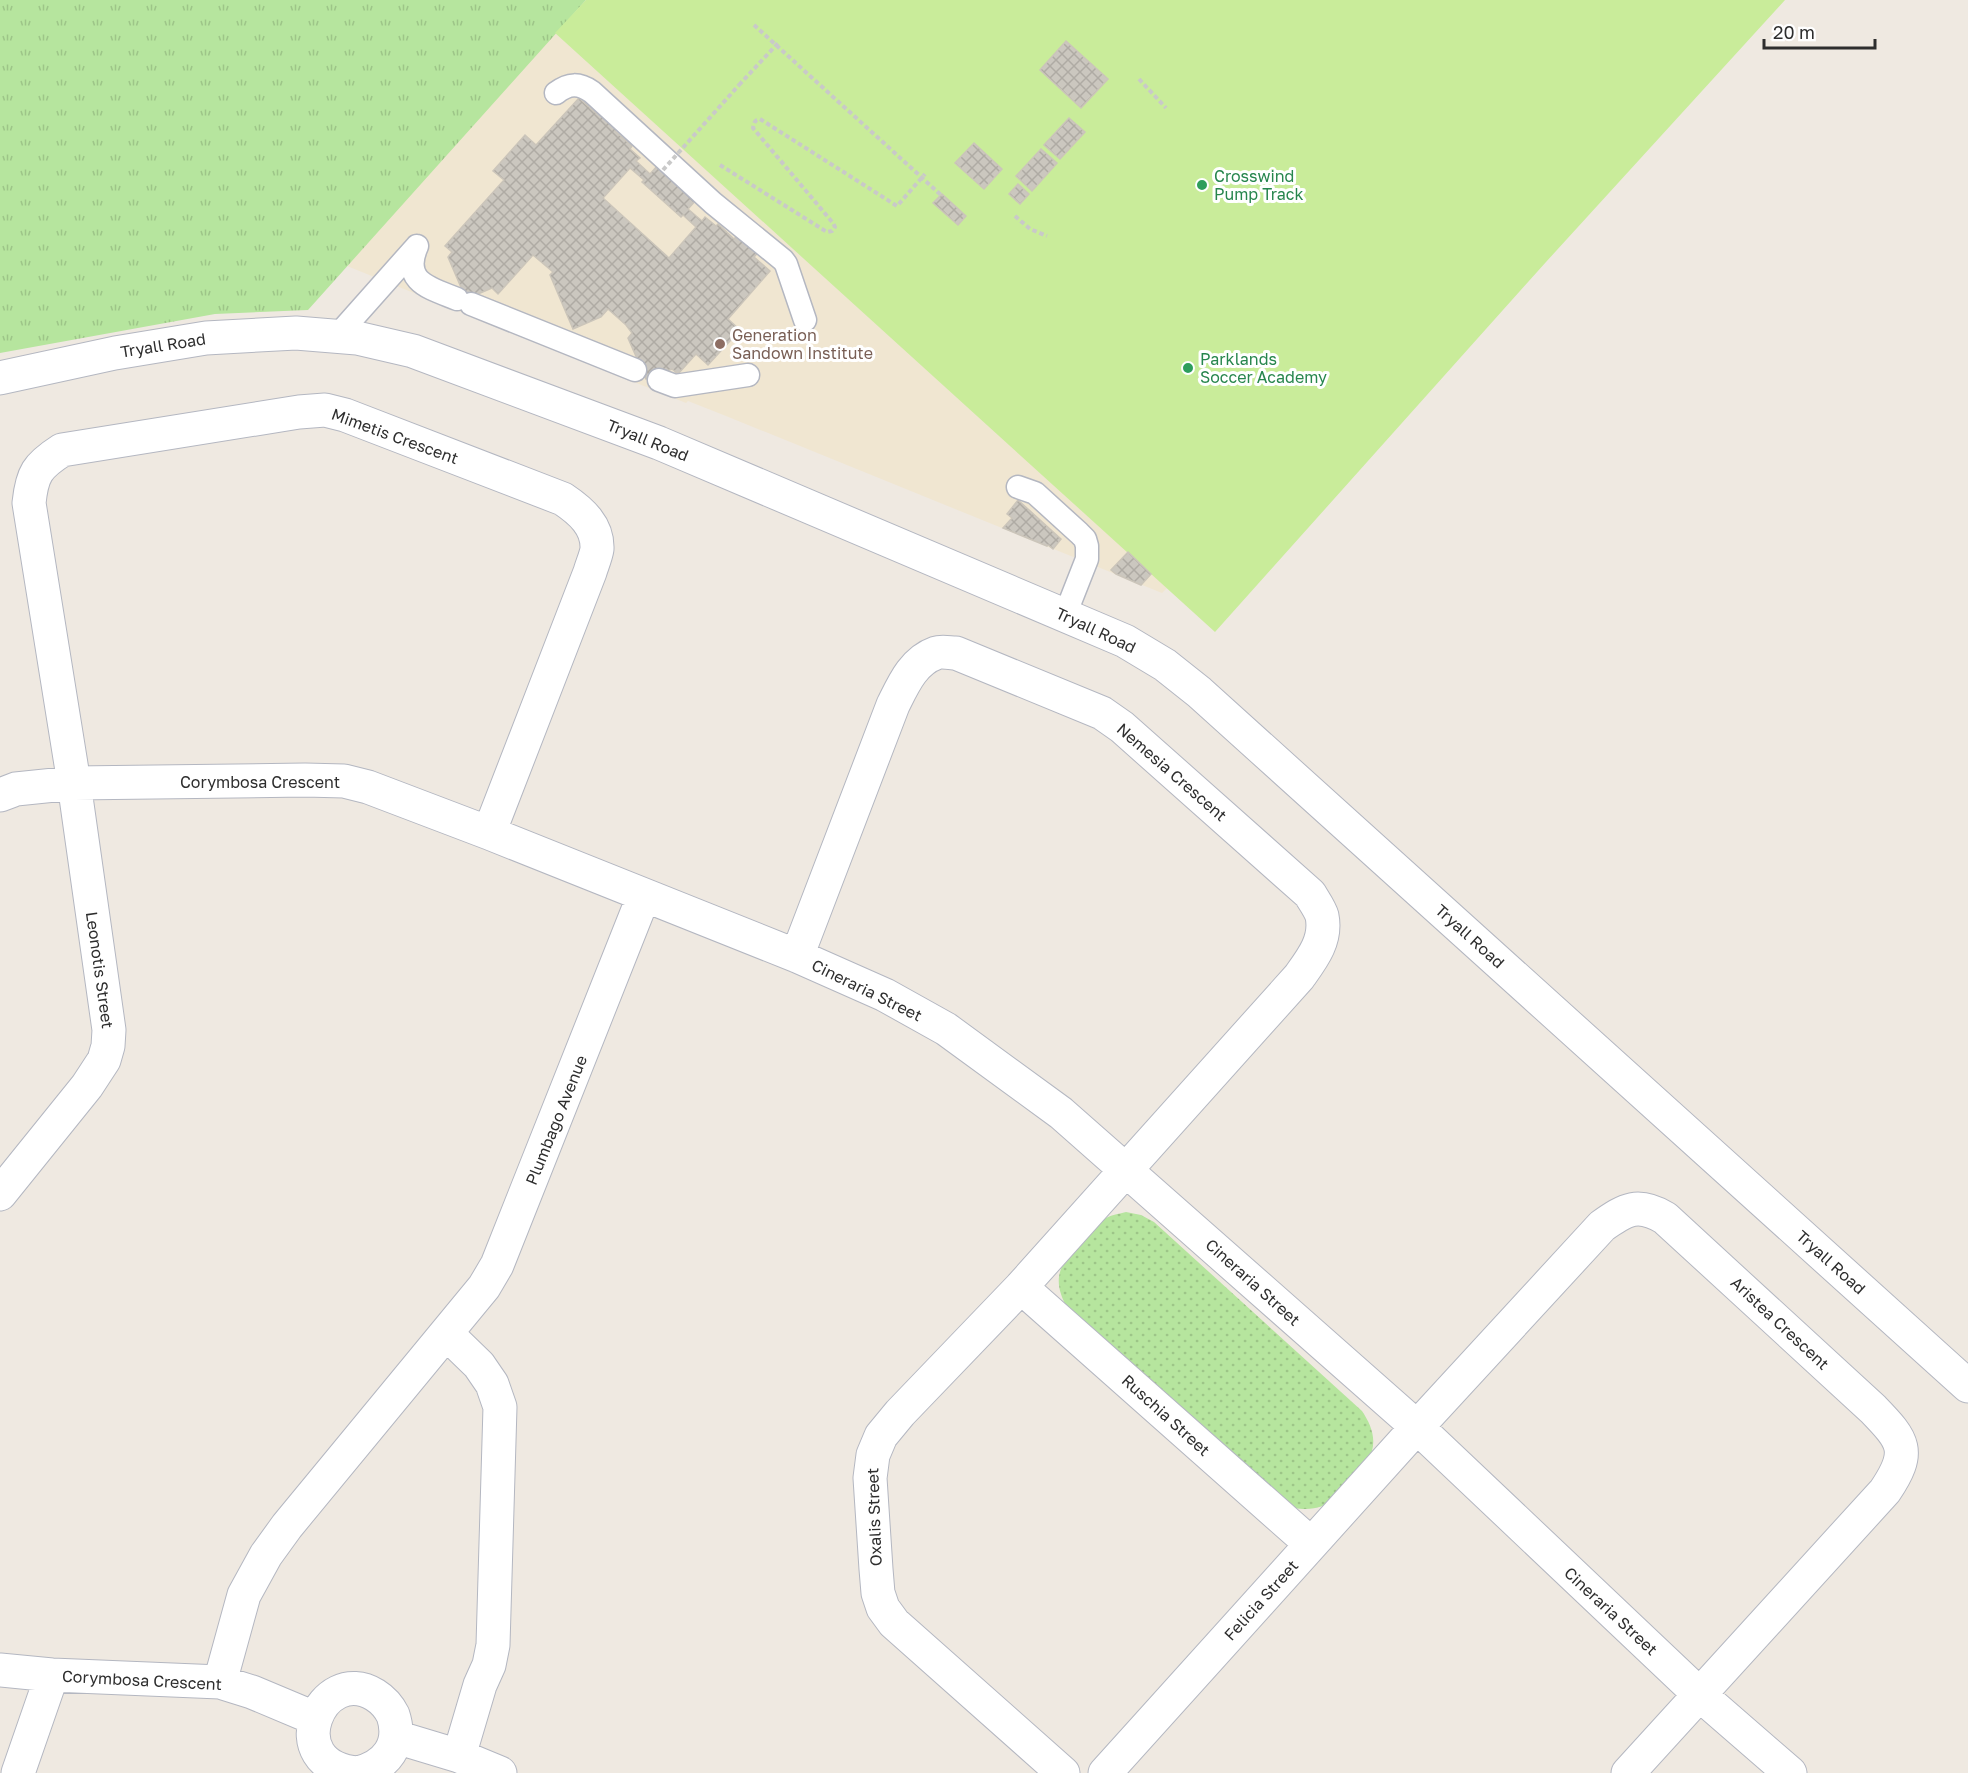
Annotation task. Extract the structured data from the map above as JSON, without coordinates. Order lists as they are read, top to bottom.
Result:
{
  "streets": {
    "street": [
      "Tryall Road",
      "Mimetis Crescent",
      "Nemesia Crescent",
      "Corymbosa Crescent",
      "Leonotis Street",
      "Cineraria Street",
      "Plumbago Avenue",
      "Aristea Crescent",
      "Ruschia Street",
      "Oxalis Street",
      "Felicia Street"
    ]
  },
  "crossings": [
    ["Mimetis Crescent", "Corymbosa Crescent"],
    ["Mimetis Crescent", "Leonotis Street"],
    ["Nemesia Crescent", "Cineraria Street"],
    ["Nemesia Crescent", "Oxalis Street"],
    ["Corymbosa Crescent", "Leonotis Street"],
    ["Corymbosa Crescent", "Cineraria Street"],
    ["Corymbosa Crescent", "Plumbago Avenue"],
    ["Cineraria Street", "Plumbago Avenue"],
    ["Cineraria Street", "Aristea Crescent"],
    ["Cineraria Street", "Oxalis Street"],
    ["Cineraria Street", "Felicia Street"],
    ["Aristea Crescent", "Felicia Street"],
    ["Ruschia Street", "Oxalis Street"],
    ["Ruschia Street", "Felicia Street"]
  ],
  "places": ["Crosswind Pump Track", "Generation Sandown Institute", "Parklands Soccer Academy"],
  "scale_bar": "20 m"
}
